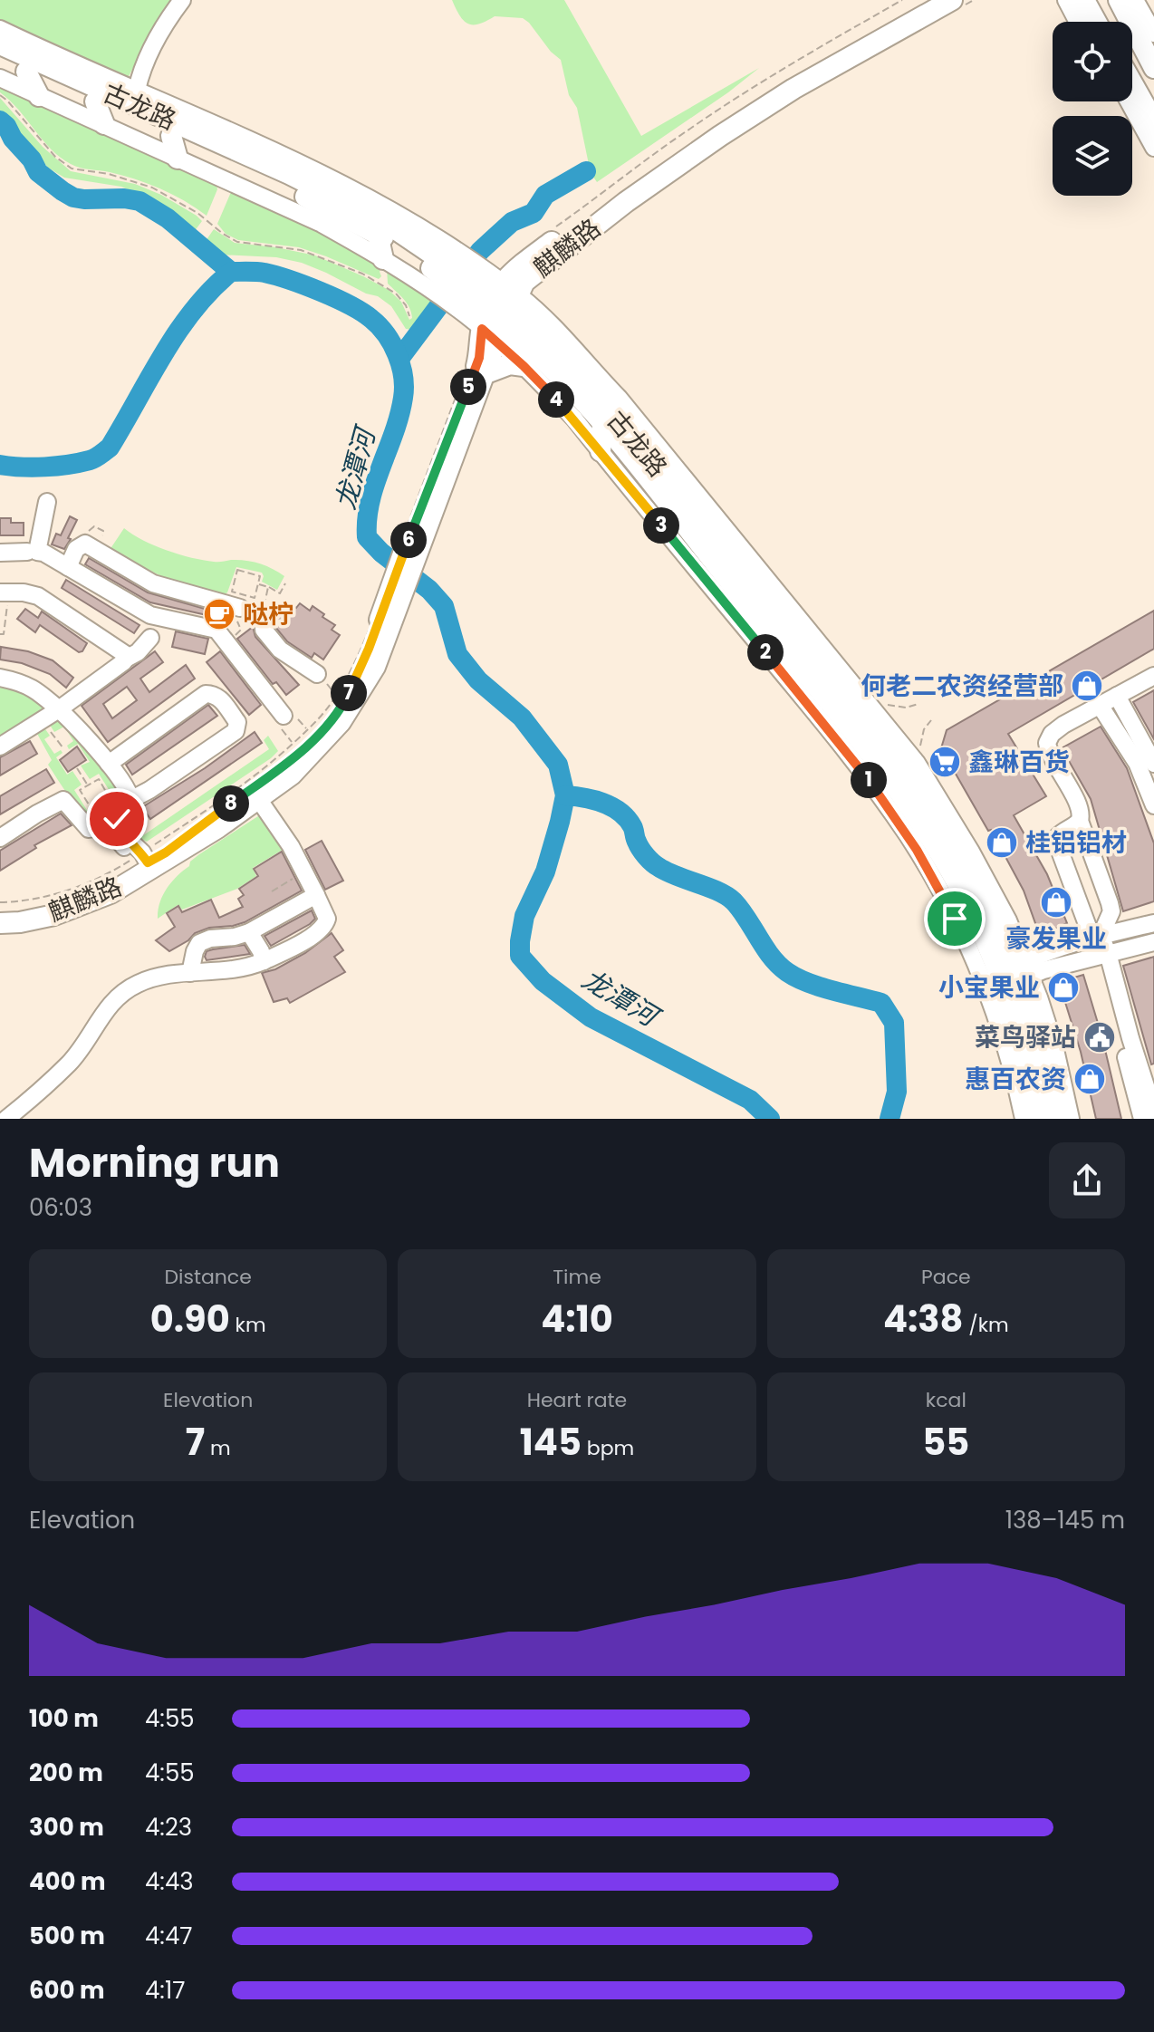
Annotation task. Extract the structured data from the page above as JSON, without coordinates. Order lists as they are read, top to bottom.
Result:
{
  "streets": {
    "main road": ["古龙路", "麒麟路"]
  },
  "crossings": [
    ["古龙路", "麒麟路"]
  ],
  "water": ["龙潭河"],
  "places": {
    "cafe": ["哒柠"],
    "shop": [
      "何老二农资经营部",
      "桂铝铝材",
      "豪发果业",
      "小宝果业",
      "惠百农资"
    ],
    "supermarket": ["鑫琳百货"],
    "public building": ["菜鸟驿站"]
  },
  "page": {
    "pins": [
      "5",
      "4",
      "3",
      "6",
      "2",
      "7",
      "1",
      "8"
    ],
    "heading": ["Morning run", "06:03"],
    "stats": [
      ["Distance", "0.90 km"],
      ["Time", "4:10"],
      ["Pace", "4:38 /km"],
      ["Elevation", "7 m"],
      ["Heart rate", "145 bpm"],
      ["kcal", "55"]
    ],
    "chart": ["Elevation", "138–145 m"],
    "list": [
      {
        "name": "100 m",
        "note": "4:55"
      },
      {
        "name": "200 m",
        "note": "4:55"
      },
      {
        "name": "300 m",
        "note": "4:23"
      },
      {
        "name": "400 m",
        "note": "4:43"
      },
      {
        "name": "500 m",
        "note": "4:47"
      },
      {
        "name": "600 m",
        "note": "4:17"
      }
    ]
  }
}
